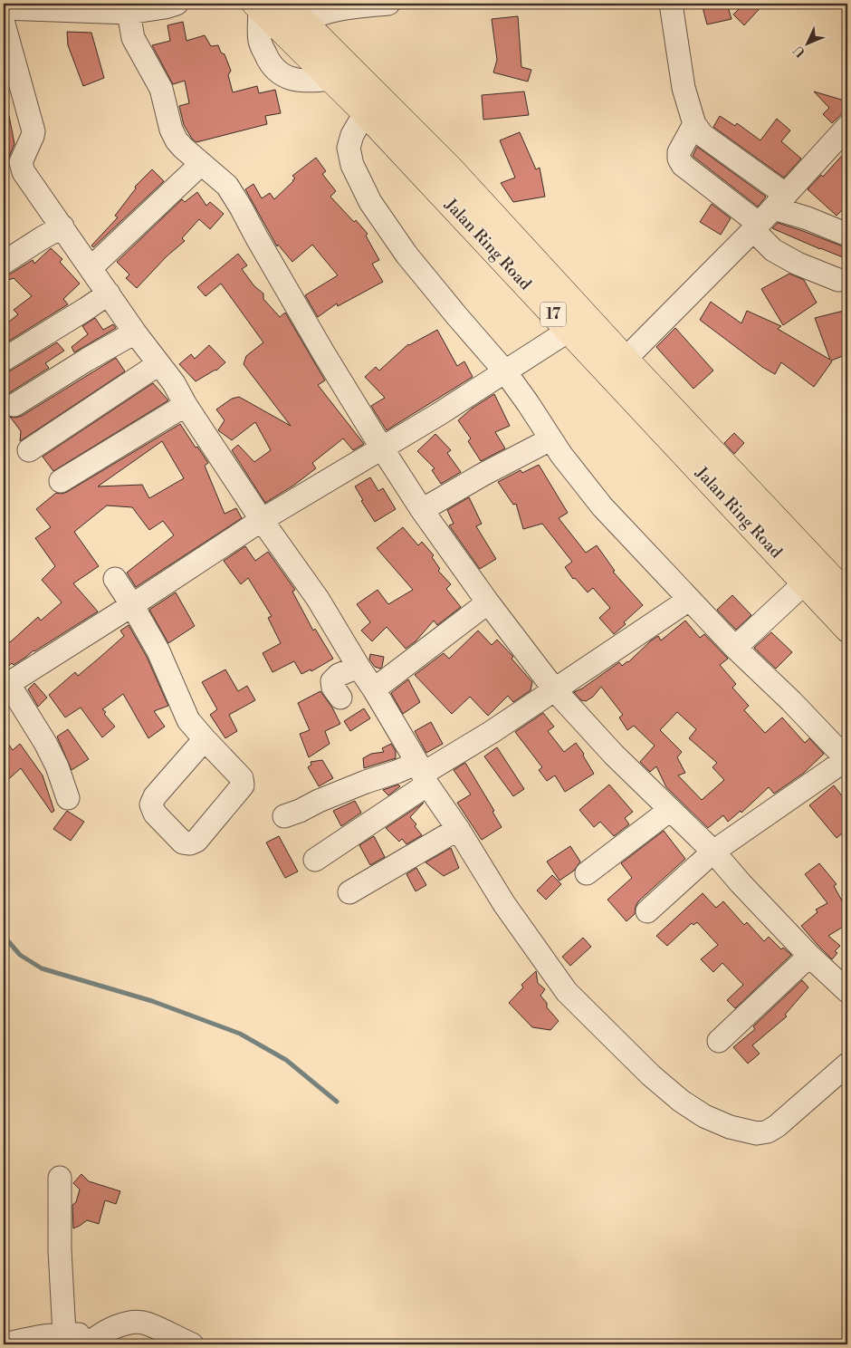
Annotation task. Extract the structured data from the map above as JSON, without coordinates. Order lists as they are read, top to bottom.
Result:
{
  "streets": {
    "highway": ["Jalan Ring Road", "17"]
  },
  "north": "bottom left"
}
